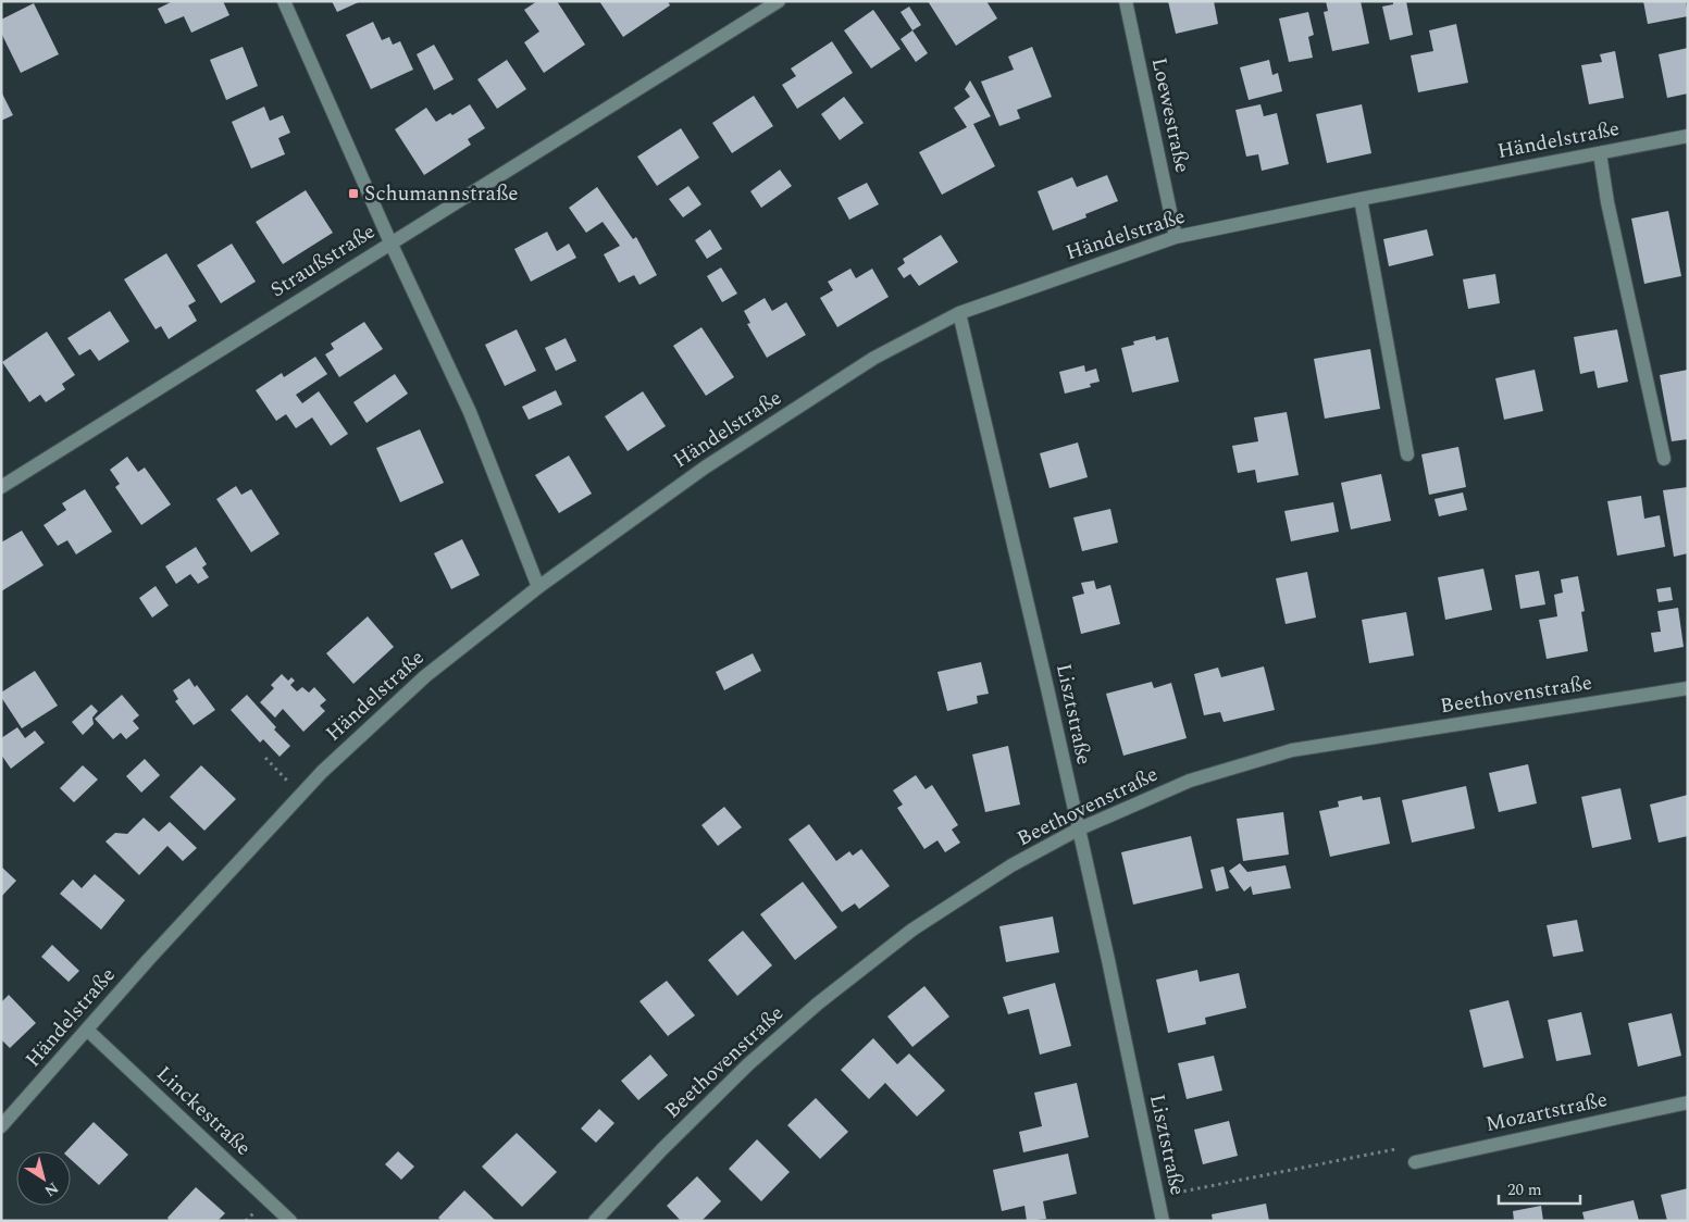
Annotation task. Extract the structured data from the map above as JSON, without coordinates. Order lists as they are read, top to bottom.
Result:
{
  "streets": {
    "street": [
      "Loewestraße",
      "Händelstraße",
      "Straußstraße",
      "Beethovenstraße",
      "Lisztstraße",
      "Linckestraße",
      "Mozartstraße"
    ]
  },
  "crossings": [
    ["Loewestraße", "Händelstraße"],
    ["Händelstraße", "Lisztstraße"],
    ["Händelstraße", "Linckestraße"],
    ["Beethovenstraße", "Lisztstraße"]
  ],
  "places": {
    "transit": ["Schumannstraße"]
  },
  "scale_bar": "20 m",
  "north": "bottom right"
}
